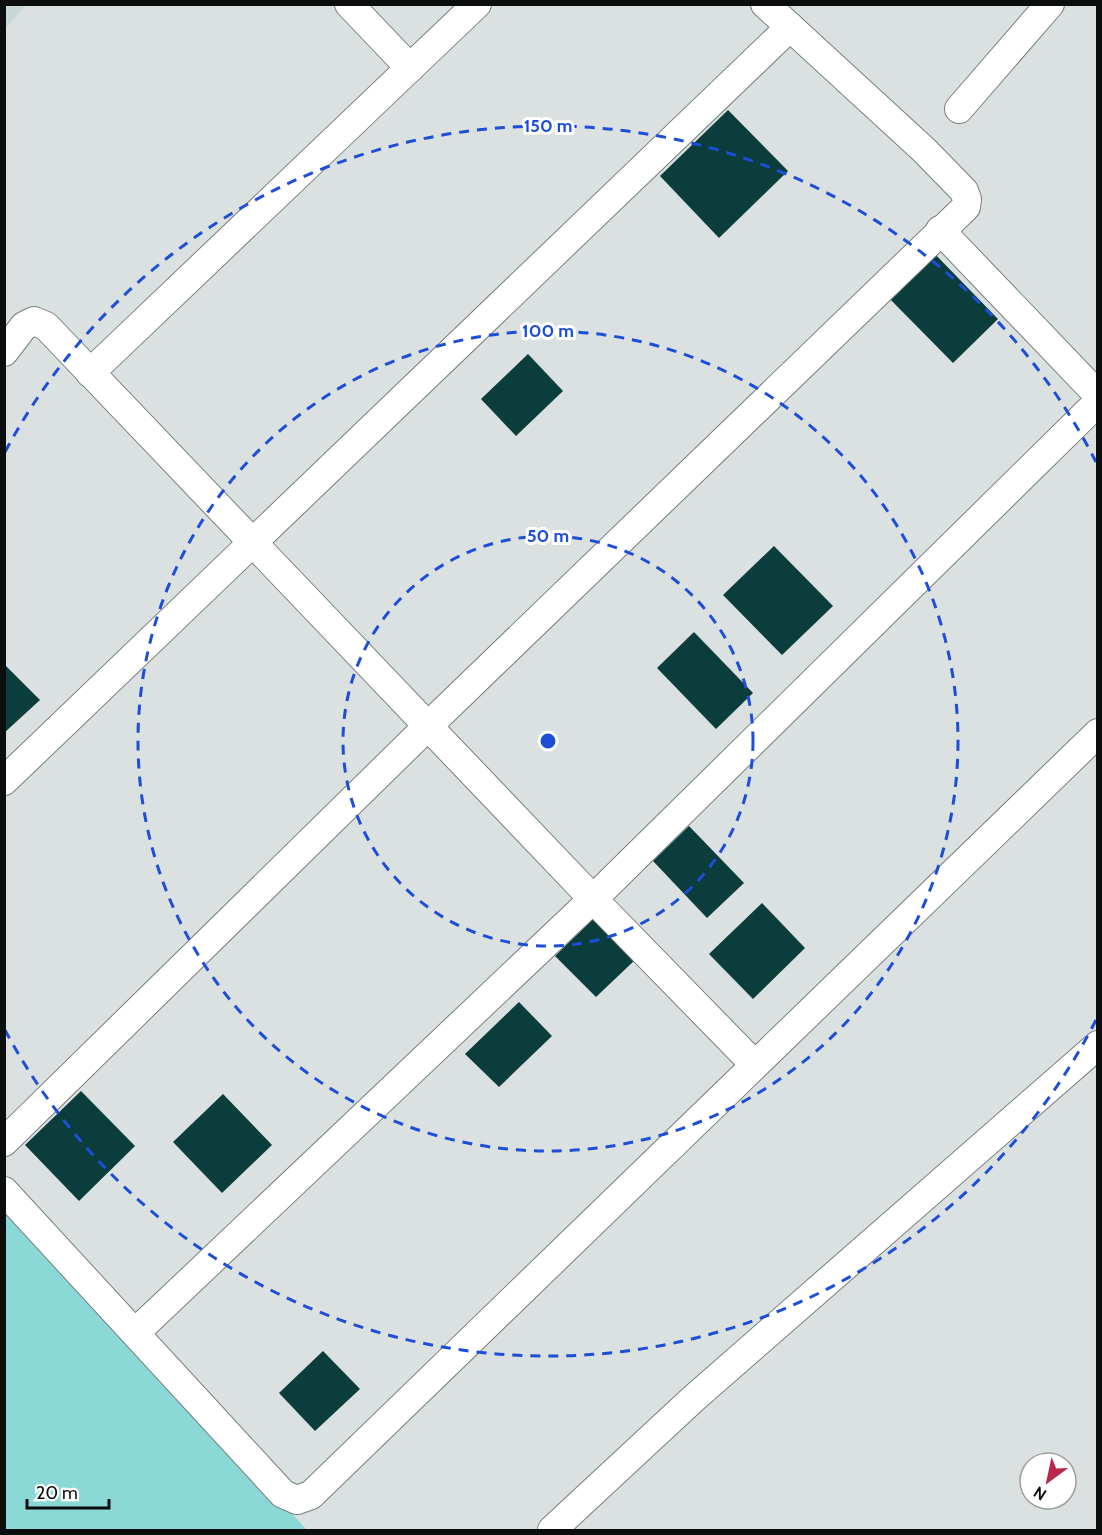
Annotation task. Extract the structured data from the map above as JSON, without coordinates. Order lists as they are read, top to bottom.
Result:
{
  "scale_bar": "20 m",
  "north": "bottom left",
  "rings": ["150 m", "100 m", "50 m"]
}
